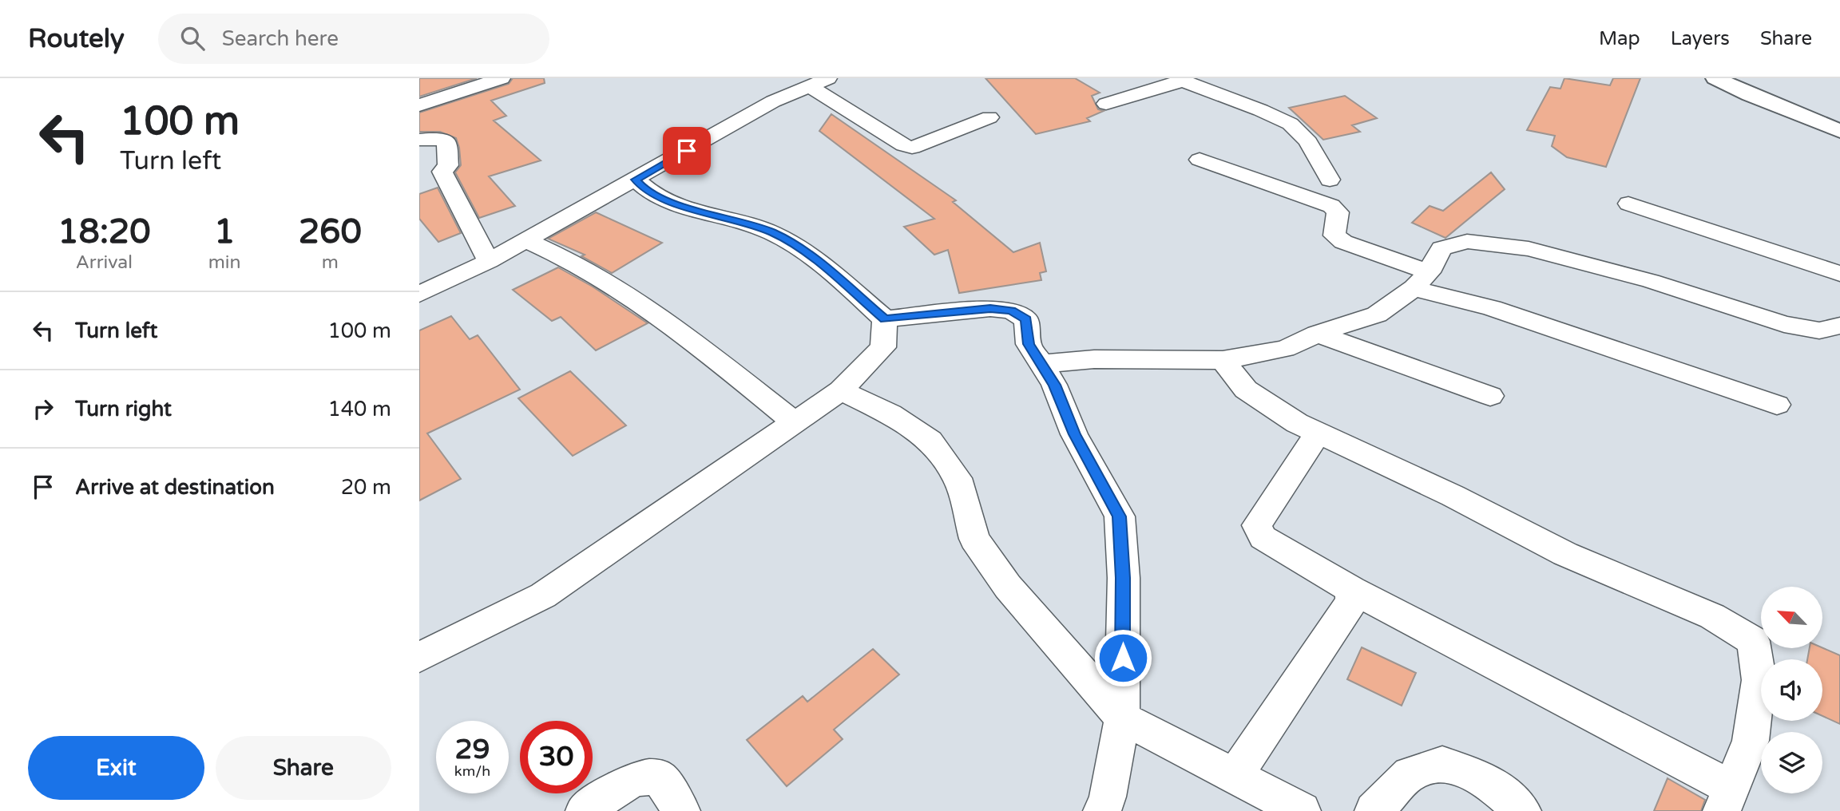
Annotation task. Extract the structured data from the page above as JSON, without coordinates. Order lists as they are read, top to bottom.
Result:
{
  "north": "top left",
  "page": {
    "header": "Routely",
    "search": "Search here",
    "nav": ["Map", "Layers", "Share"],
    "turn": ["100 m", "Turn left"],
    "eta": [
      "18:20",
      "Arrival",
      "1",
      "min",
      "260",
      "m"
    ],
    "list": [
      {
        "name": "Turn left",
        "value": "100 m"
      },
      {
        "name": "Turn right",
        "value": "140 m"
      },
      {
        "name": "Arrive at destination",
        "value": "20 m"
      }
    ],
    "speed": "29 km/h",
    "limit": "30",
    "buttons": ["Exit", "Share"]
  }
}
